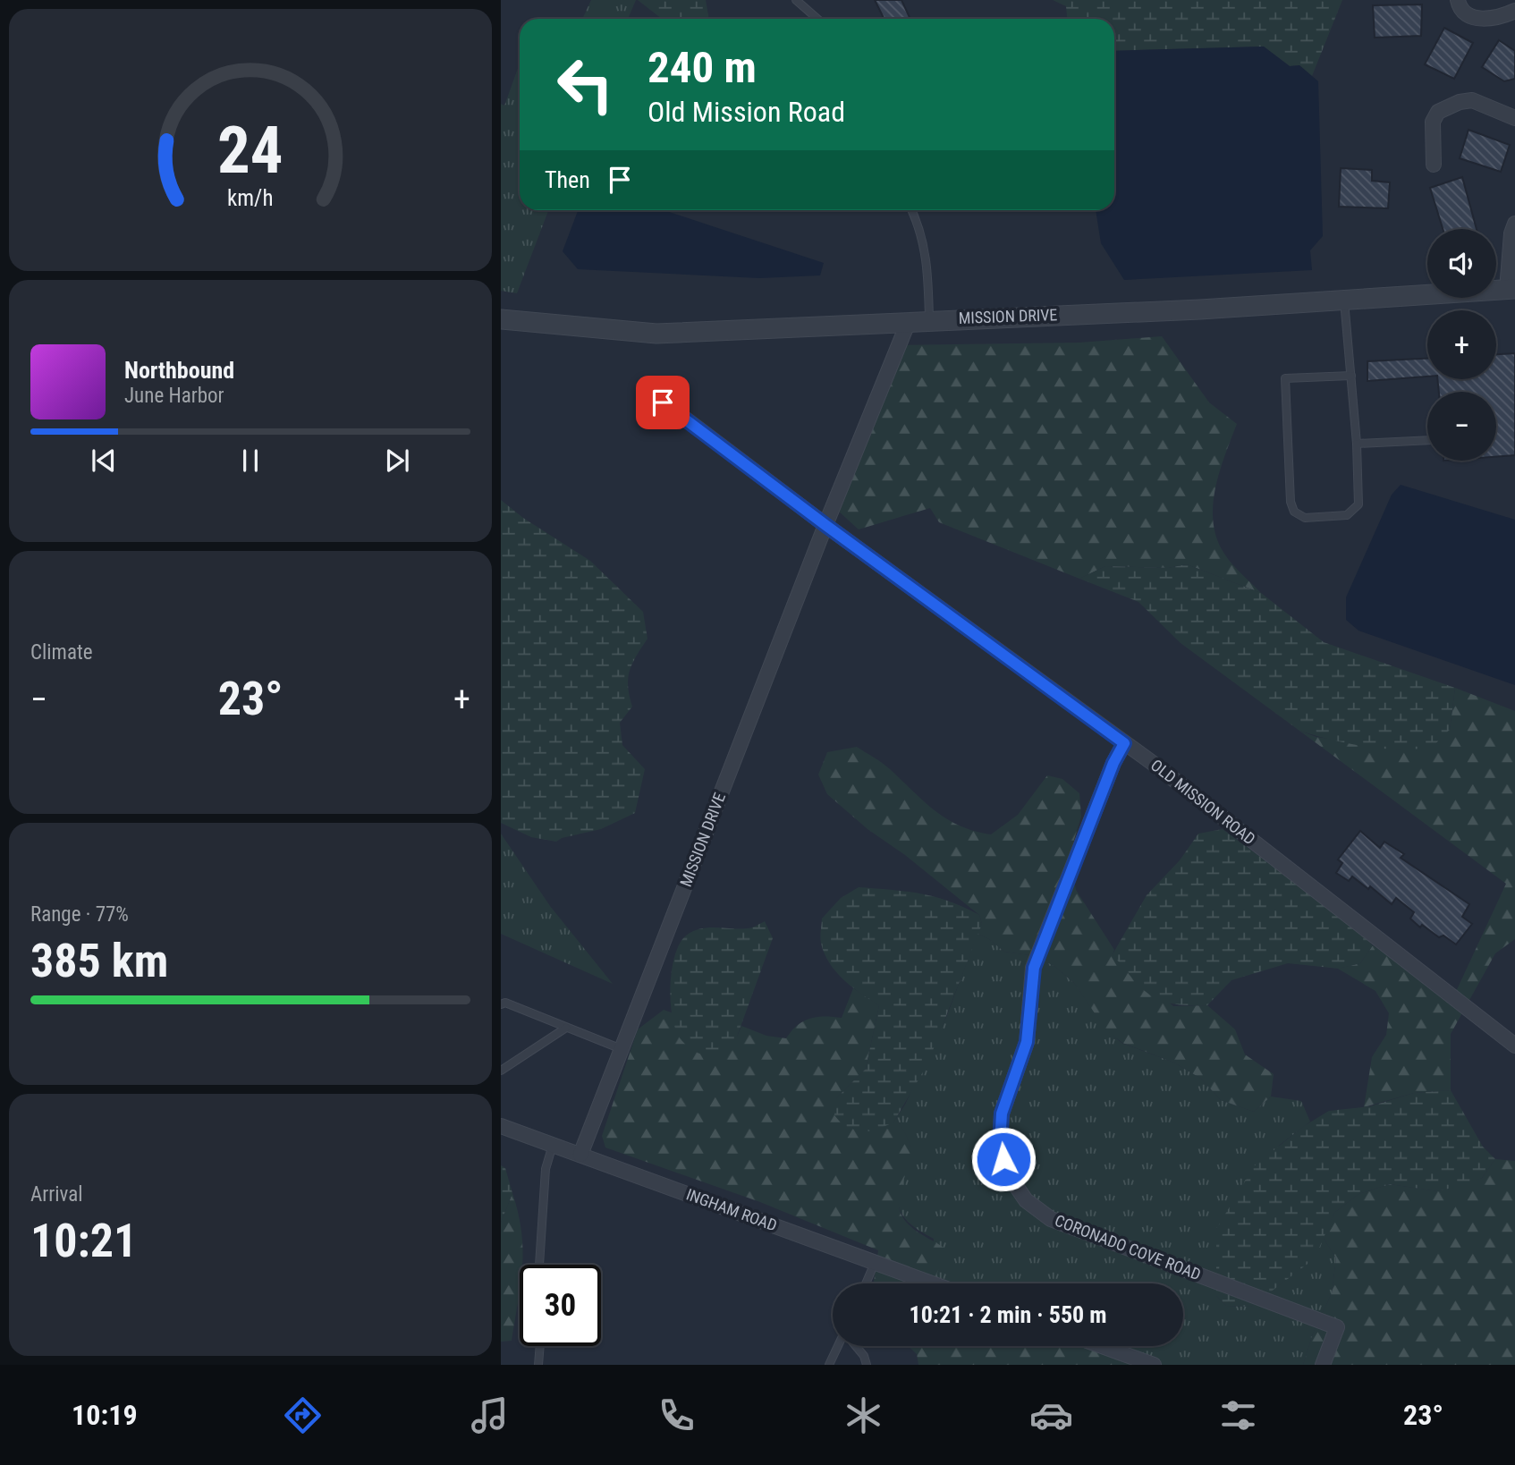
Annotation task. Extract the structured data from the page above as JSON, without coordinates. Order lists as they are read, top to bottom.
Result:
{
  "streets": {
    "street": [
      "MISSION DRIVE",
      "OLD MISSION ROAD",
      "INGHAM ROAD",
      "CORONADO COVE ROAD"
    ]
  },
  "crossings": [
    ["MISSION DRIVE", "OLD MISSION ROAD"],
    ["MISSION DRIVE", "INGHAM ROAD"],
    ["OLD MISSION ROAD", "CORONADO COVE ROAD"]
  ],
  "page": {
    "turn": ["240 m", "Old Mission Road"],
    "then": "Then",
    "map_buttons": ["+", "−"],
    "song": ["Northbound", "June Harbor"],
    "tile": [
      "Climate",
      ["Range · 77%", "385 km"],
      ["Arrival", "10:21"]
    ],
    "heat": ["−", "23°", "+"],
    "limit": "30",
    "trip": "10:21 · 2 min · 550 m",
    "tabs": ["10:19", "23°"],
    "gauge": ["24", "km/h"]
  }
}
